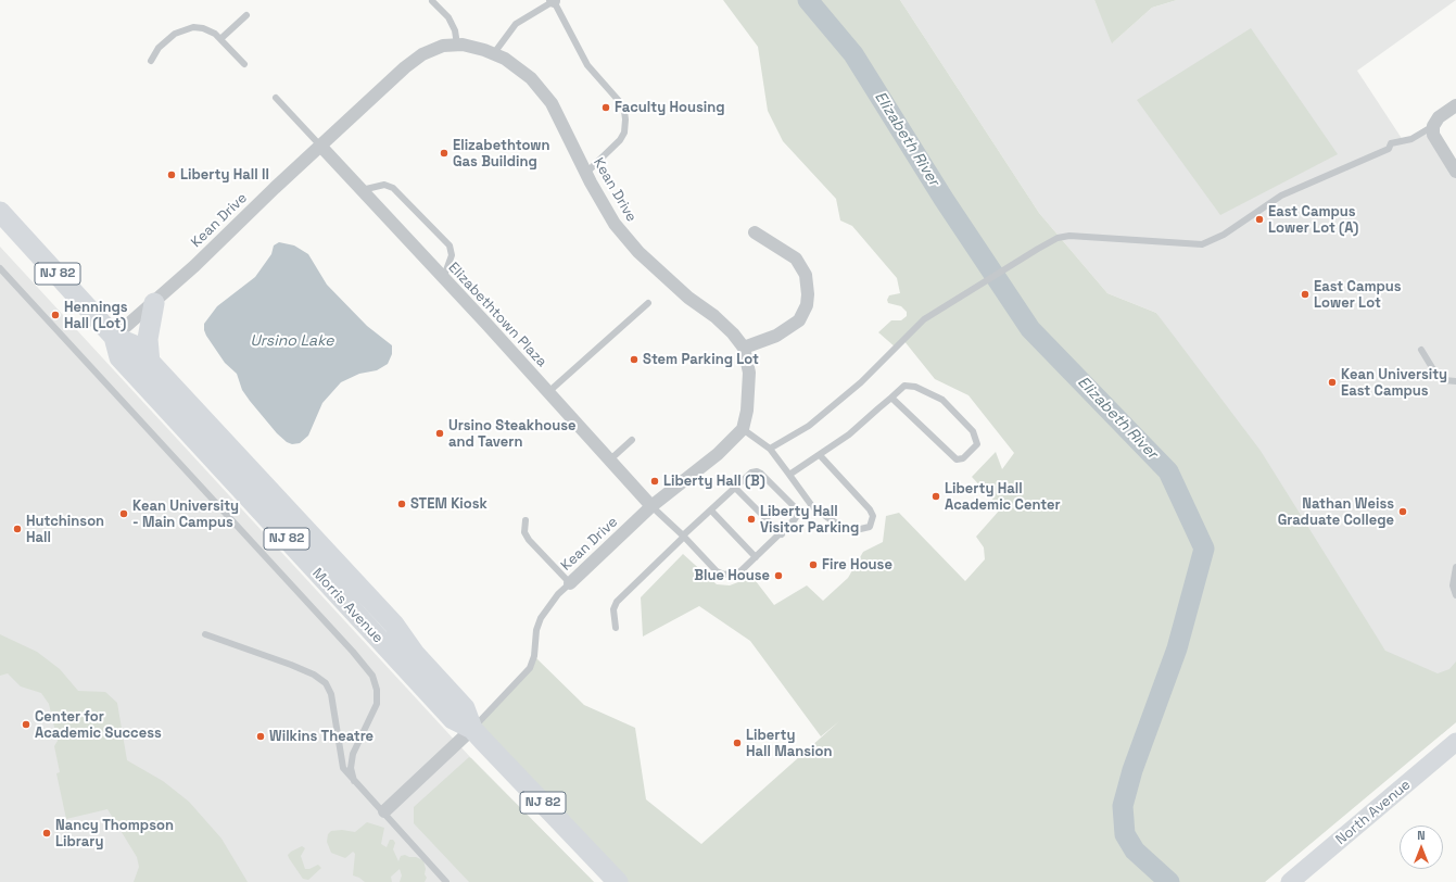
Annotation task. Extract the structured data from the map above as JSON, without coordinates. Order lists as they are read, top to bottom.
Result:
{
  "streets": {
    "main road": ["NJ 82", "Morris Avenue", "North Avenue"],
    "street": ["Kean Drive", "Elizabethtown Plaza"]
  },
  "crossings": [
    ["Kean Drive", "Elizabethtown Plaza"],
    ["Kean Drive", "Morris Avenue"]
  ],
  "water": ["Elizabeth River", "Ursino Lake"],
  "places": [
    "Faculty Housing",
    "Elizabethtown Gas Building",
    "Liberty Hall II",
    "East Campus Lower Lot (A)",
    "East Campus Lower Lot",
    "Hennings Hall (Lot)",
    "Stem Parking Lot",
    "Kean University East Campus",
    "Ursino Steakhouse and Tavern",
    "Liberty Hall (B)",
    "Liberty Hall Academic Center",
    "STEM Kiosk",
    "Nathan Weiss Graduate College",
    "Kean University - Main Campus",
    "Liberty Hall Visitor Parking",
    "Hutchinson Hall",
    "Fire House",
    "Blue House",
    "Center for Academic Success",
    "Wilkins Theatre",
    "Liberty Hall Mansion",
    "Nancy Thompson Library"
  ],
  "north": "top"
}
